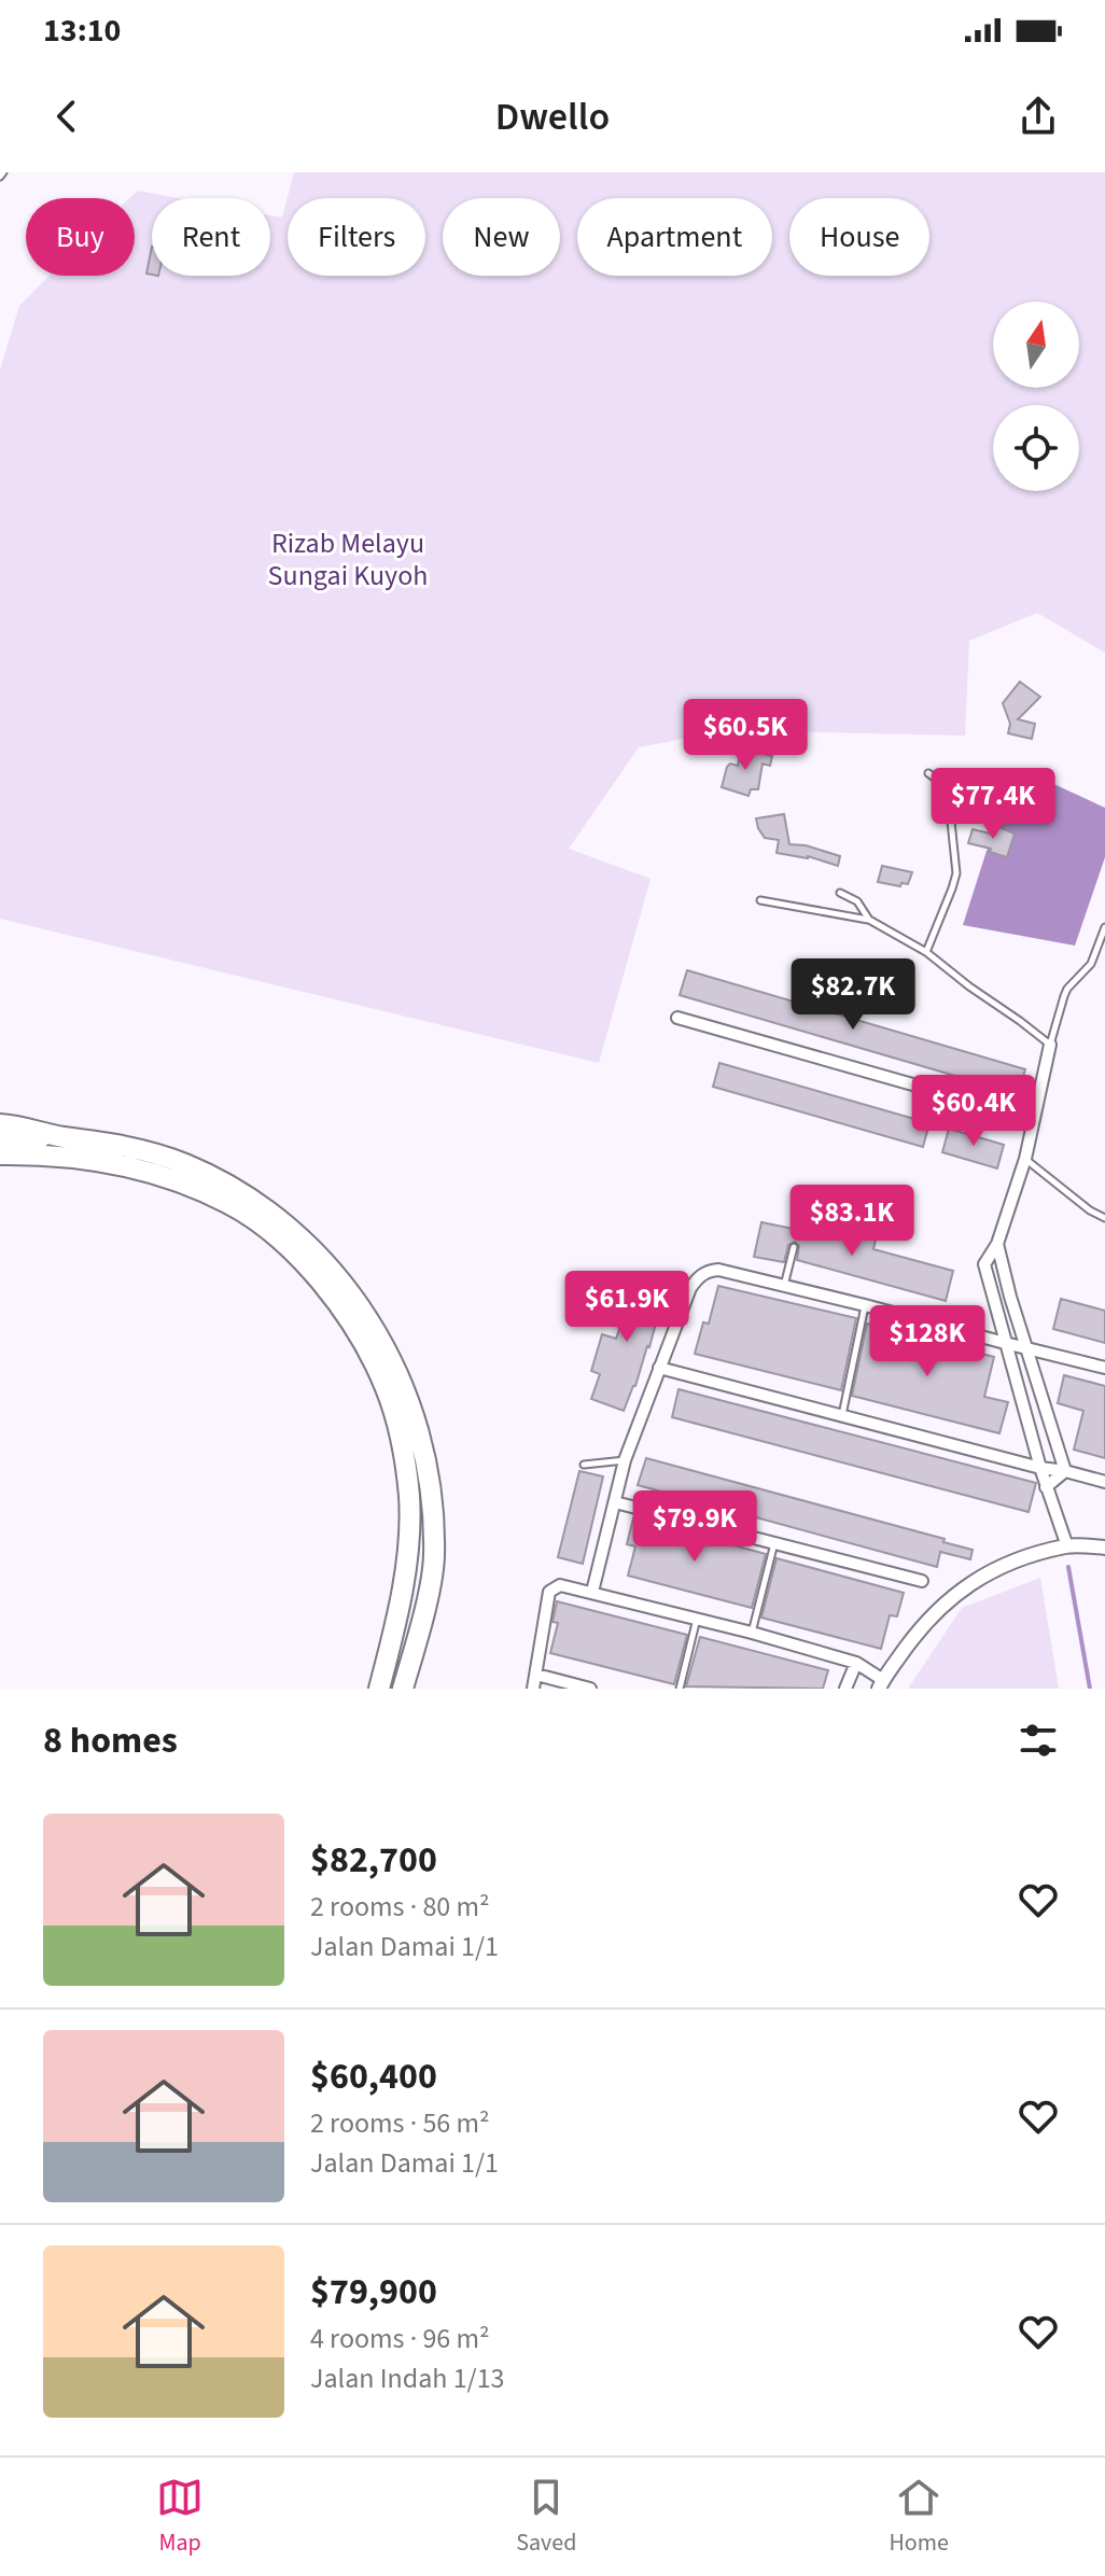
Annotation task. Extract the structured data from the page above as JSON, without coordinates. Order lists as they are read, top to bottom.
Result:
{
  "parks": ["Rizab Melayu Sungai Kuyoh"],
  "north": "top",
  "page": {
    "status": "13:10",
    "header": "Dwello",
    "chip": [
      "Buy",
      "Rent",
      "Filters",
      "New",
      "Apartment",
      "House"
    ],
    "price": [
      "$60.5K",
      "$77.4K",
      "$82.7K",
      "$60.4K",
      "$83.1K",
      "$61.9K",
      "$128K",
      "$79.9K"
    ],
    "heading": "8 homes",
    "list": [
      {
        "name": "$82,700",
        "note": "2 rooms · 80 m² · Jalan Damai 1/1"
      },
      {
        "name": "$60,400",
        "note": "2 rooms · 56 m² · Jalan Damai 1/1"
      },
      {
        "name": "$79,900",
        "note": "4 rooms · 96 m² · Jalan Indah 1/13"
      }
    ],
    "tabs": ["Map", "Saved", "Home"]
  }
}
